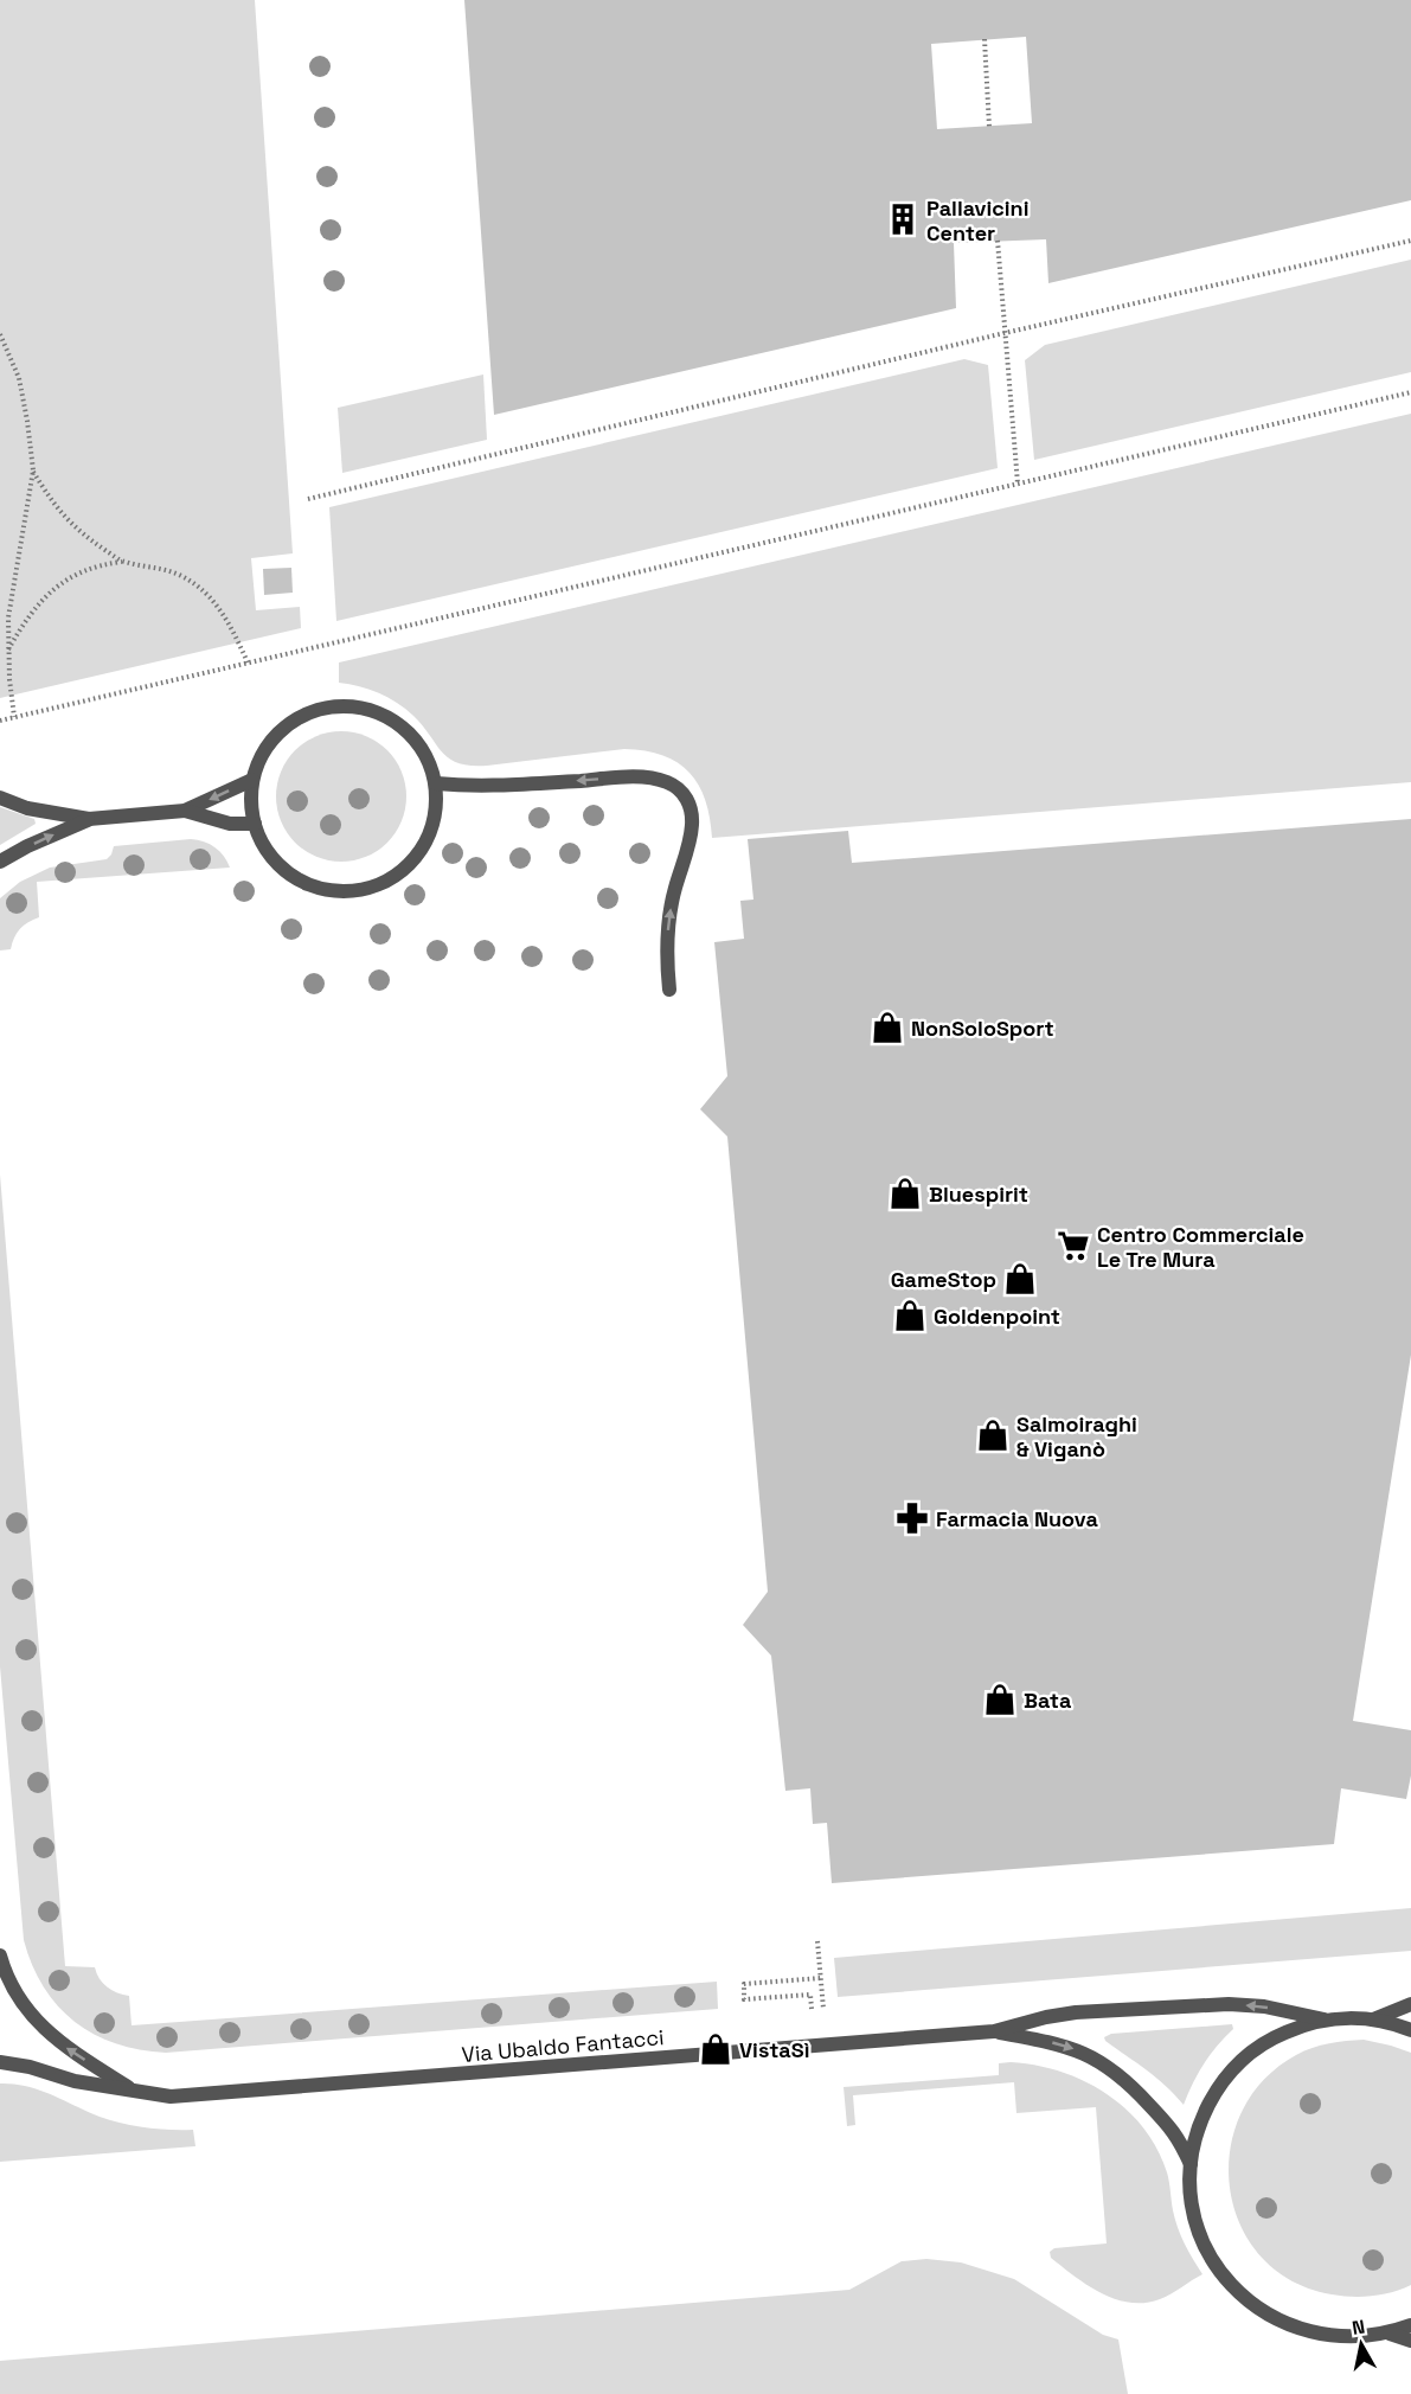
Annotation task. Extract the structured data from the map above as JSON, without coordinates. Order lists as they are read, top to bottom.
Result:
{
  "streets": {
    "street": ["Via Ubaldo Fantacci"]
  },
  "places": {
    "building": ["Pallavicini Center"],
    "shop": [
      "NonSoloSport",
      "Bluespirit",
      "GameStop",
      "Goldenpoint",
      "Salmoiraghi & Viganò",
      "Bata",
      "VistaSì"
    ],
    "supermarket": ["Centro Commerciale Le Tre Mura"],
    "pharmacy": ["Farmacia Nuova"]
  },
  "north": "top"
}
